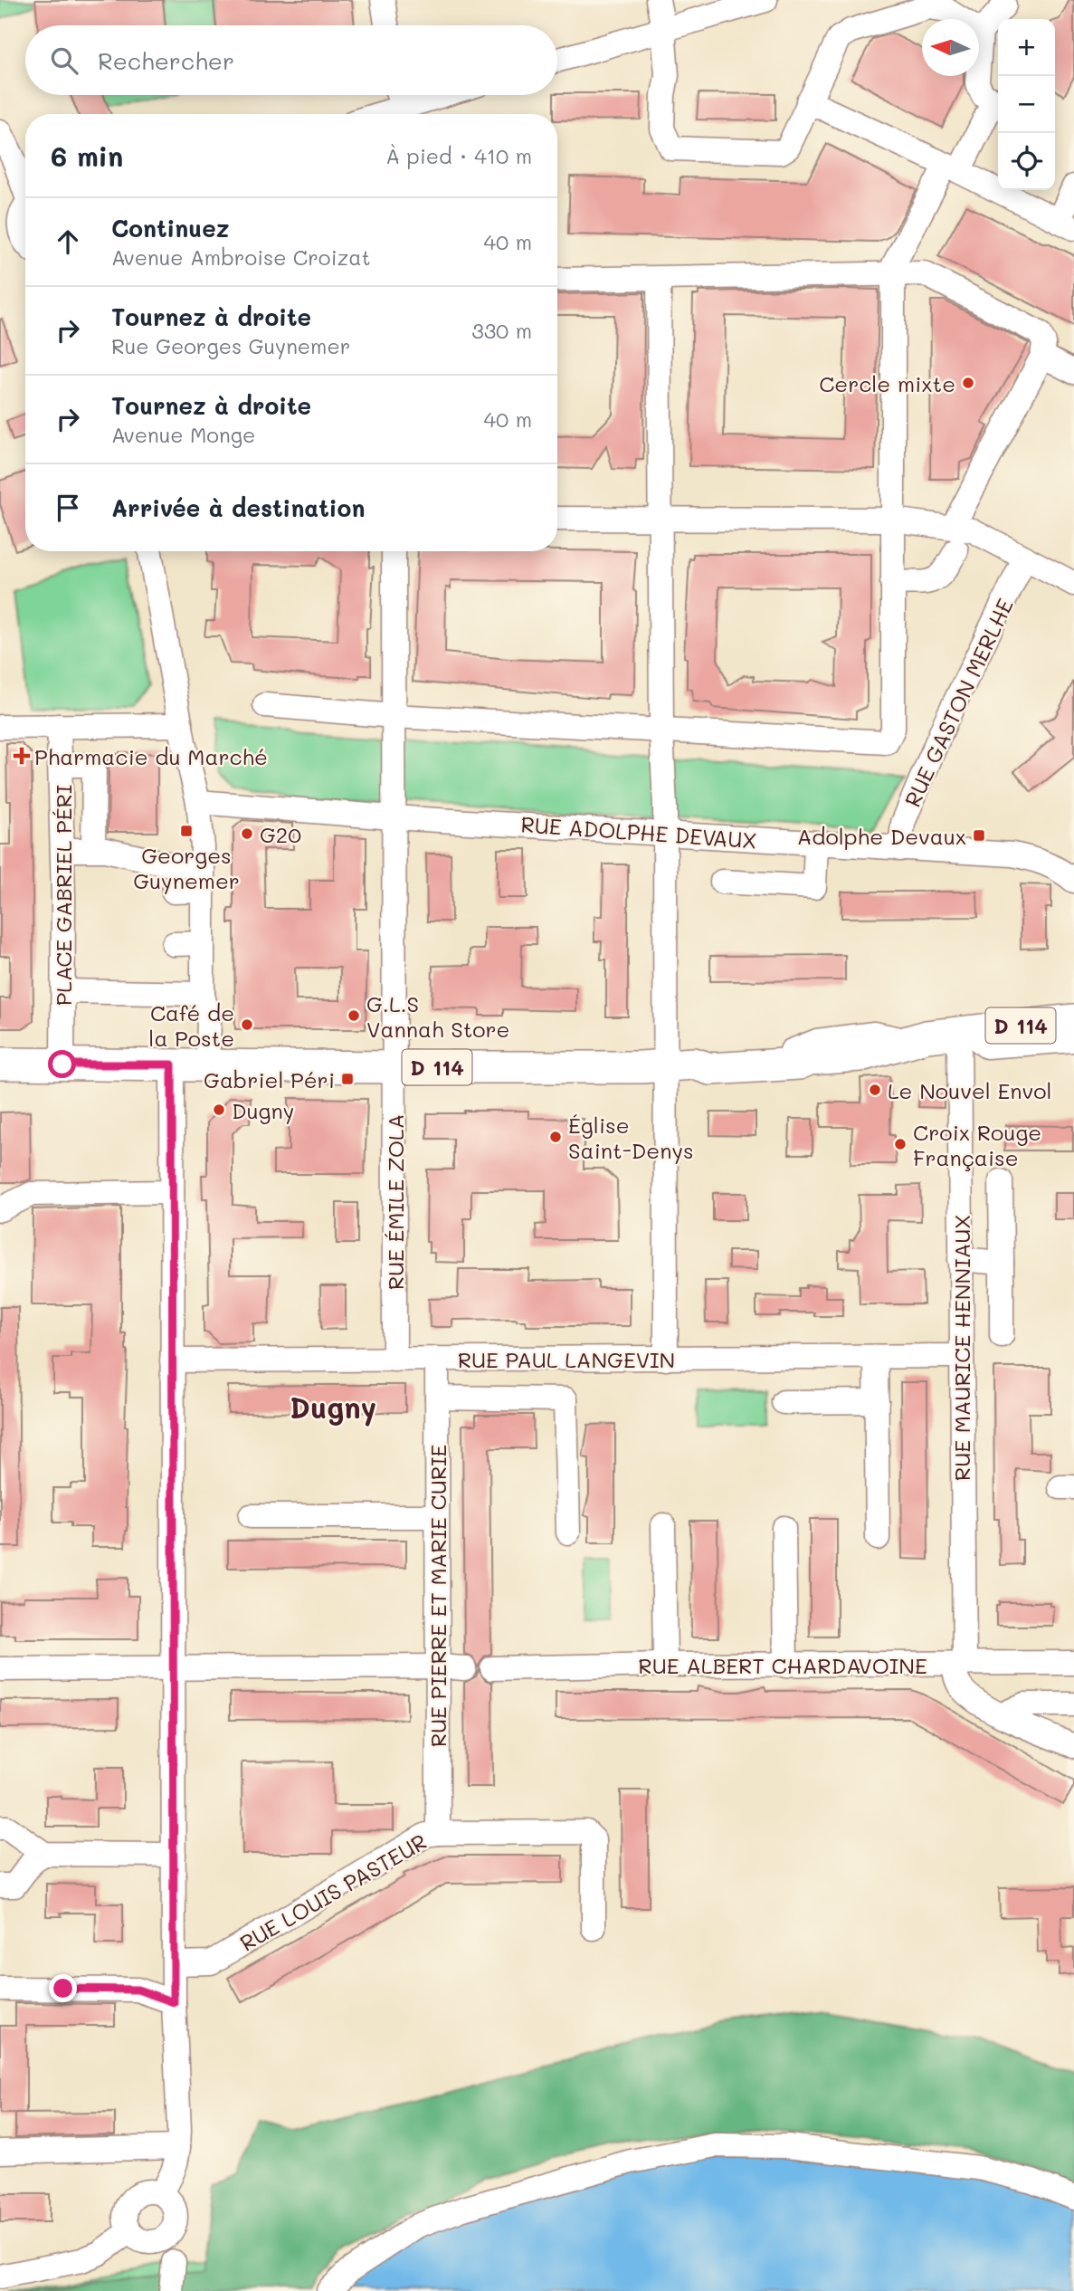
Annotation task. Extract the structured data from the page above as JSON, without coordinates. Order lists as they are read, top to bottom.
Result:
{
  "streets": {
    "main road": ["D 114"],
    "street": [
      "RUE GASTON MERLHE",
      "RUE ADOLPHE DEVAUX",
      "PLACE GABRIEL PÉRI",
      "RUE ÉMILE ZOLA",
      "RUE MAURICE HENNIAUX",
      "RUE PAUL LANGEVIN",
      "RUE PIERRE ET MARIE CURIE",
      "RUE ALBERT CHARDAVOINE",
      "RUE LOUIS PASTEUR"
    ]
  },
  "crossings": [
    ["RUE GASTON MERLHE", "RUE ADOLPHE DEVAUX"],
    ["RUE ADOLPHE DEVAUX", "RUE ÉMILE ZOLA"],
    ["PLACE GABRIEL PÉRI", "D 114"],
    ["D 114", "RUE ÉMILE ZOLA"],
    ["D 114", "RUE MAURICE HENNIAUX"],
    ["RUE ÉMILE ZOLA", "RUE PAUL LANGEVIN"],
    ["RUE MAURICE HENNIAUX", "RUE PAUL LANGEVIN"],
    ["RUE MAURICE HENNIAUX", "RUE ALBERT CHARDAVOINE"],
    ["RUE PAUL LANGEVIN", "RUE PIERRE ET MARIE CURIE"],
    ["RUE PIERRE ET MARIE CURIE", "RUE LOUIS PASTEUR"]
  ],
  "districts": ["Dugny"],
  "places": {
    "other": [
      "Cercle mixte",
      "G20",
      "G.L.S Vannah Store",
      "Café de la Poste",
      "Le Nouvel Envol",
      "Dugny",
      "Église Saint-Denys",
      "Croix Rouge Française"
    ],
    "health": ["Pharmacie du Marché"],
    "transit": ["Georges Guynemer", "Adolphe Devaux", "Gabriel Péri"]
  },
  "north": "left",
  "page": {
    "map_buttons": ["+", "−"],
    "search": "Rechercher",
    "heading": ["6 min", "À pied · 410 m"],
    "list": [
      ["Continuez", "Avenue Ambroise Croizat", "40 m"],
      ["Tournez à droite", "Rue Georges Guynemer", "330 m"],
      ["Tournez à droite", "Avenue Monge", "40 m"],
      "Arrivée à destination"
    ]
  }
}
